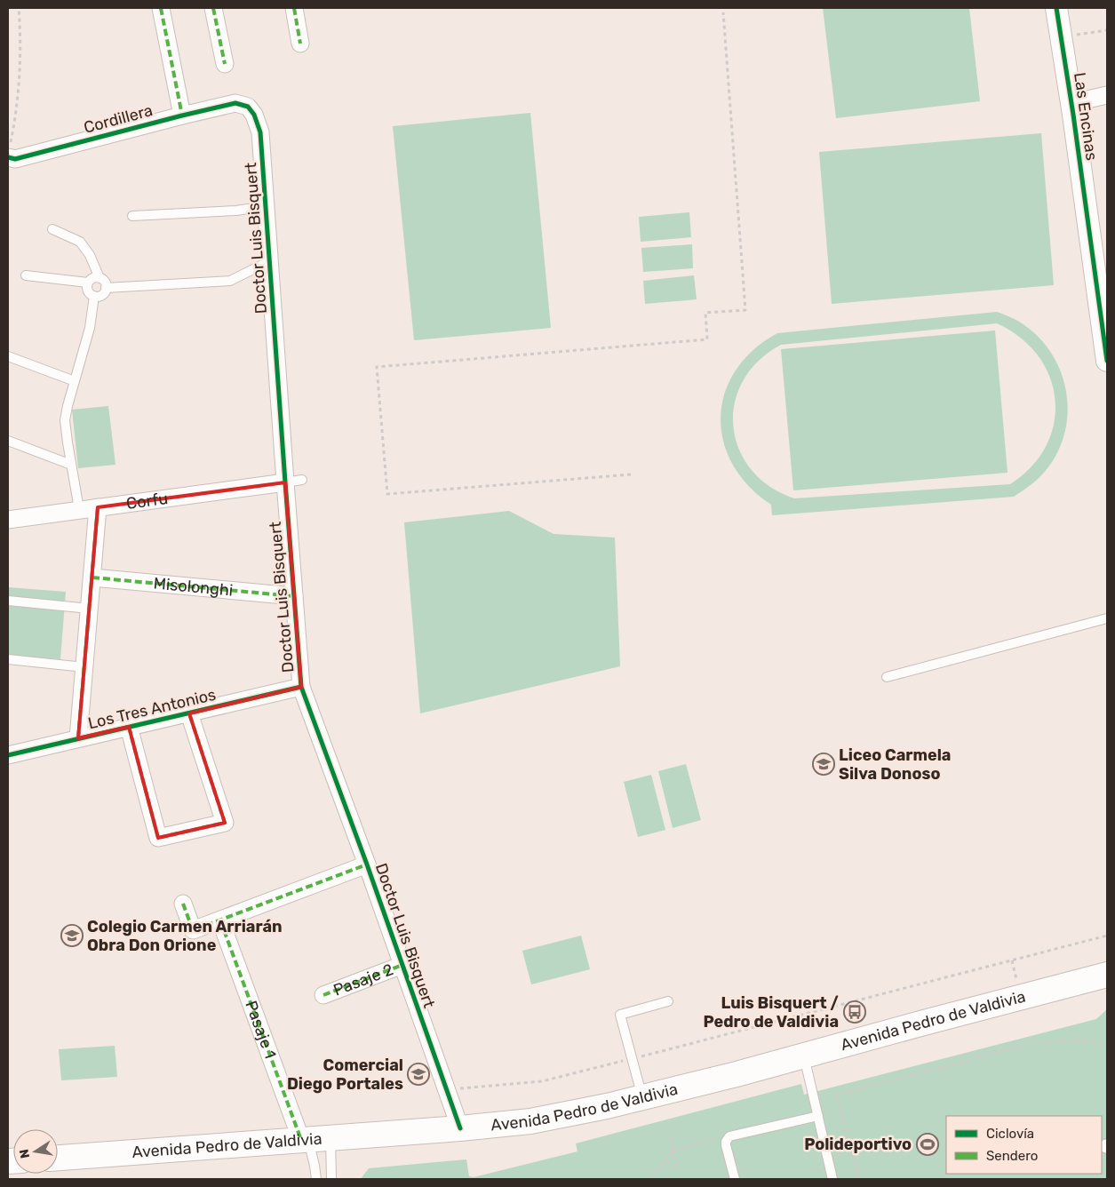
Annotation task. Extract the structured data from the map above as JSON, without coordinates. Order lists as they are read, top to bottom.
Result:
{
  "streets": {
    "main road": ["Avenida Pedro de Valdivia"],
    "street": [
      "Las Encinas",
      "Cordillera",
      "Doctor Luis Bisquert",
      "Corfu",
      "Misolonghi",
      "Los Tres Antonios",
      "Pasaje 2",
      "Pasaje 1"
    ]
  },
  "crossings": [
    ["Cordillera", "Doctor Luis Bisquert"],
    ["Doctor Luis Bisquert", "Corfu"],
    ["Doctor Luis Bisquert", "Misolonghi"],
    ["Doctor Luis Bisquert", "Los Tres Antonios"],
    ["Doctor Luis Bisquert", "Pasaje 2"],
    ["Doctor Luis Bisquert", "Avenida Pedro de Valdivia"],
    ["Avenida Pedro de Valdivia", "Pasaje 1"]
  ],
  "places": {
    "school or university": ["Liceo Carmela Silva Donoso", "Colegio Carmen Arriarán Obra Don Orione", "Comercial Diego Portales"],
    "bus stop": ["Luis Bisquert / Pedro de Valdivia"],
    "sports": ["Polideportivo"]
  },
  "legend": ["Ciclovía", "Sendero"],
  "north": "left"
}
